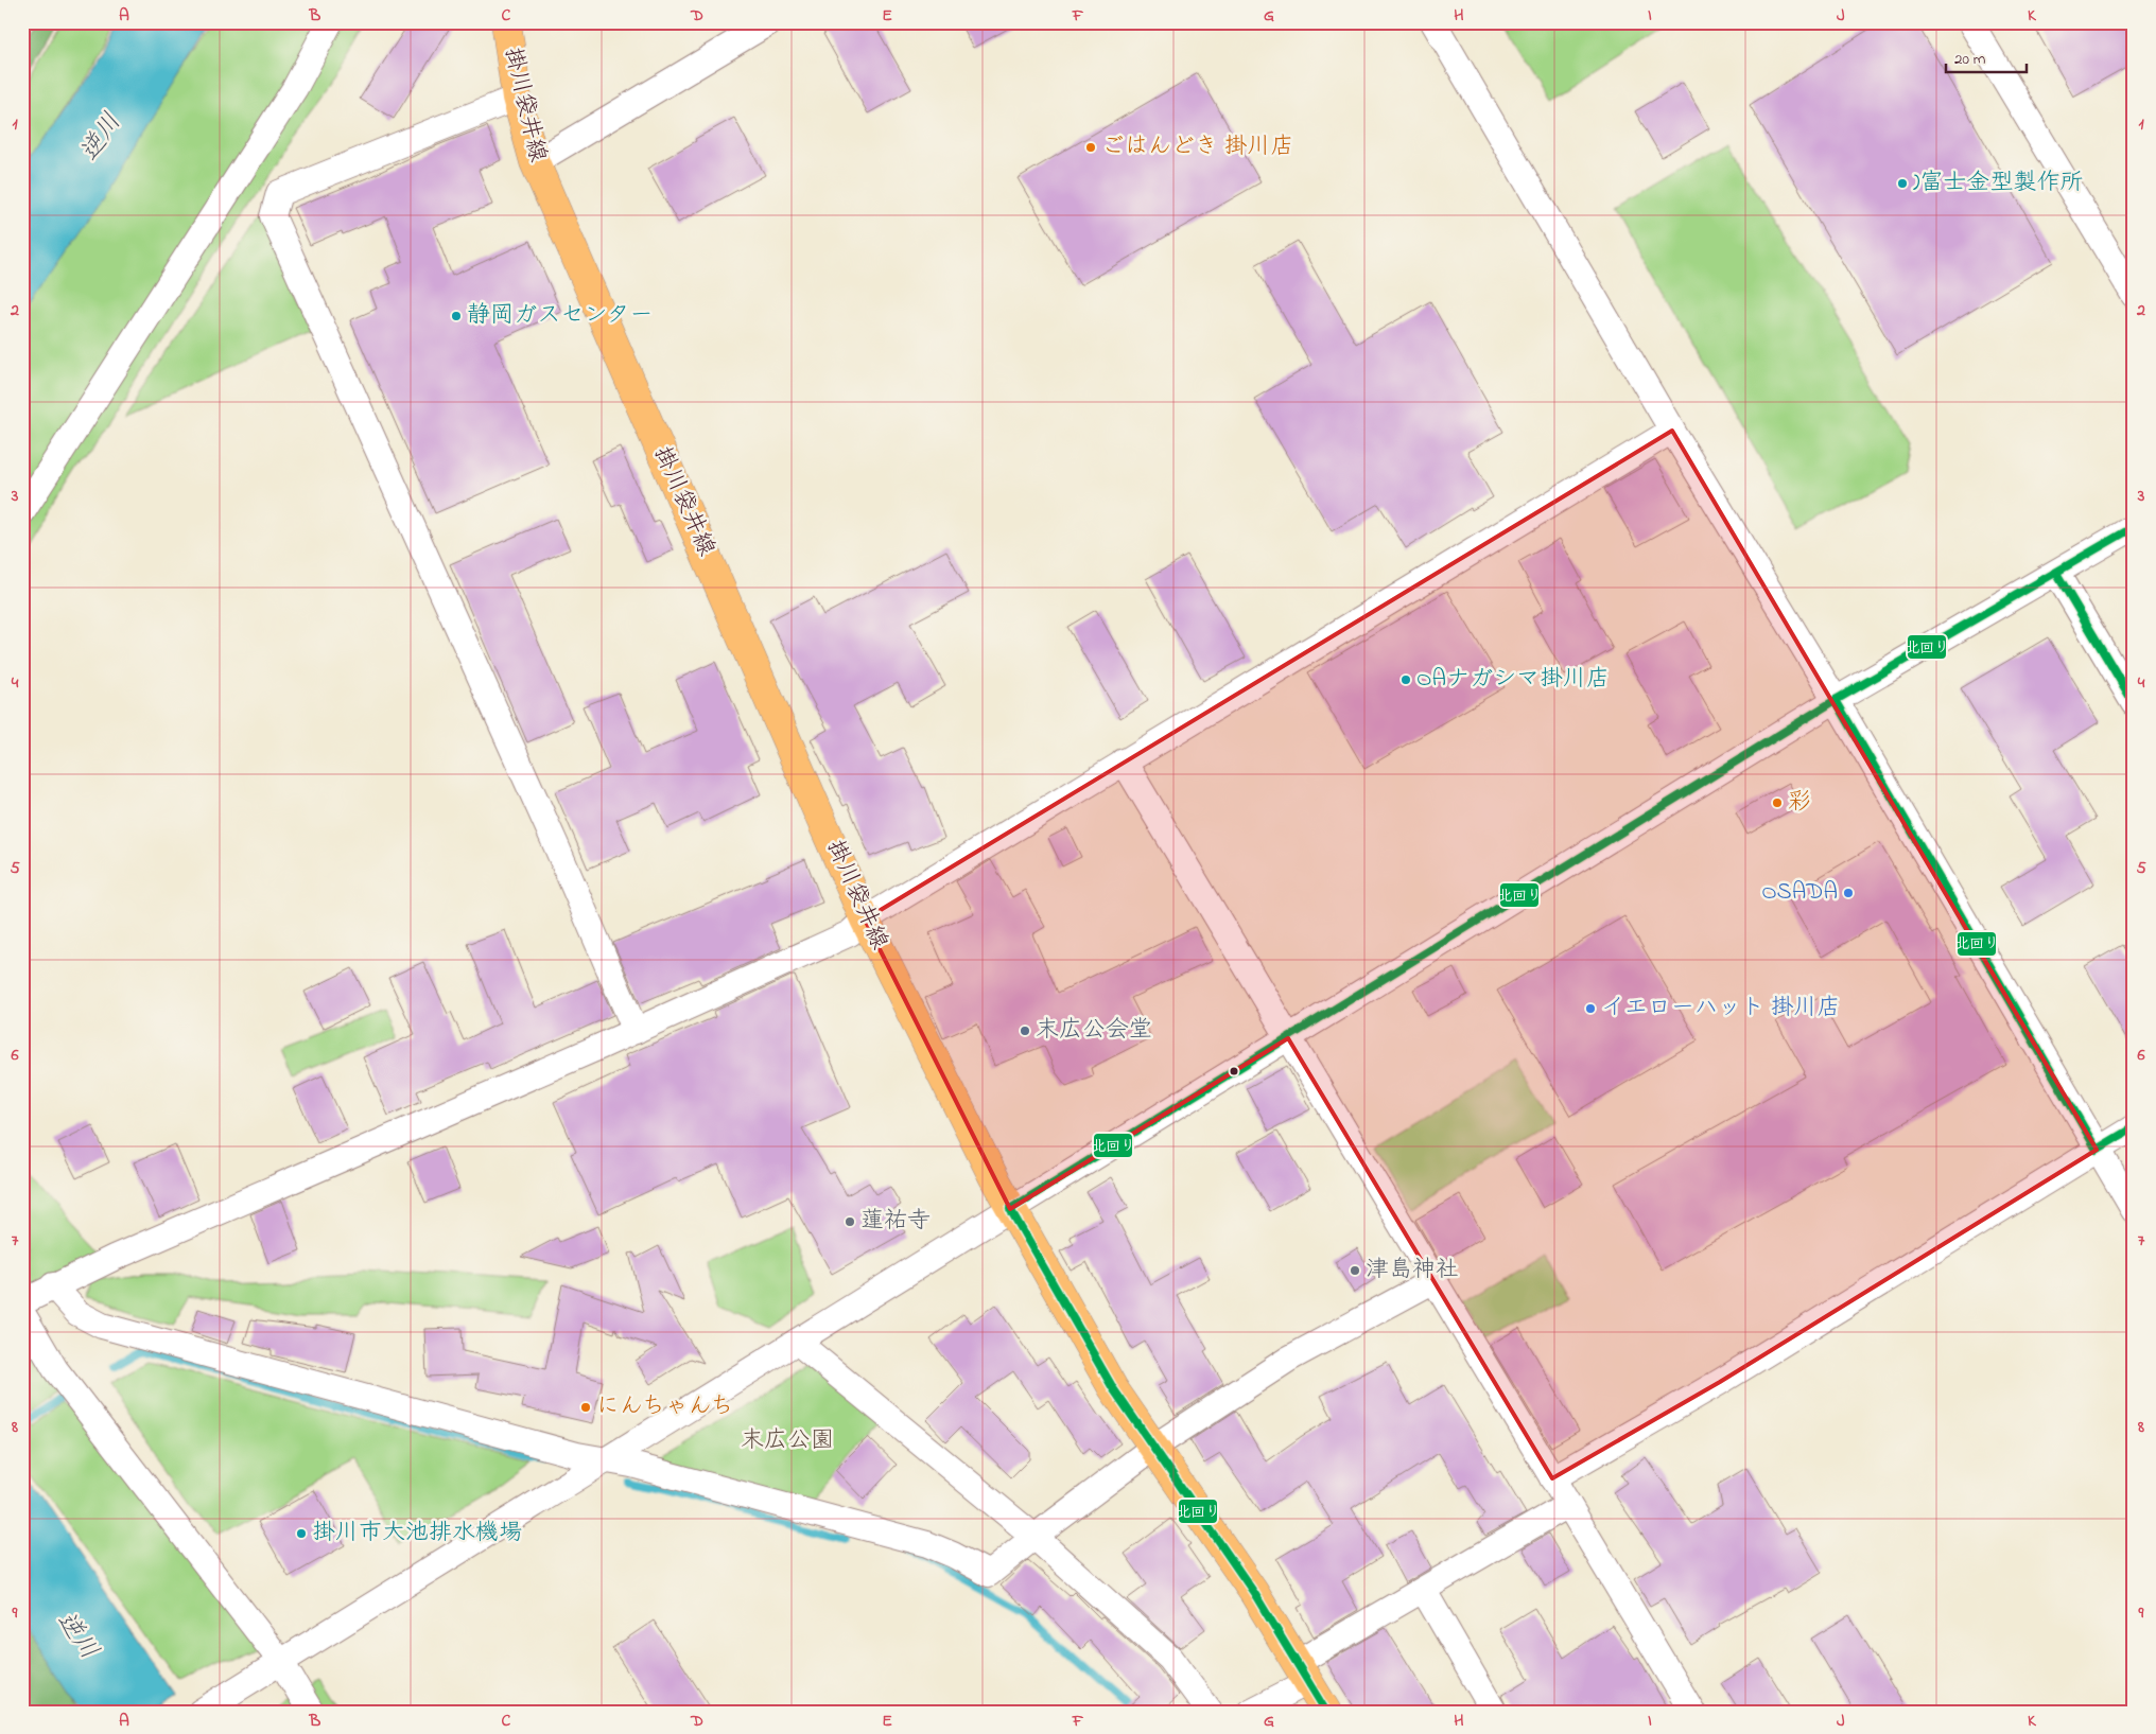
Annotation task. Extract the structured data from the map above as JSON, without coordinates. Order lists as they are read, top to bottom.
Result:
{
  "streets": {
    "main road": ["掛川袋井線"]
  },
  "water": ["逆川"],
  "parks": ["末広公園"],
  "places": [
    "ごはんどき 掛川店",
    ")富士金型製作所",
    "静岡ガスセンター",
    "OAナガシマ掛川店",
    "彩",
    "OSADA",
    "イエローハット 掛川店",
    "末広公会堂",
    "蓮祐寺",
    "津島神社",
    "にんちゃんち",
    "掛川市大池排水機場"
  ],
  "lines": ["transit line 北回り"],
  "scale_bar": "20 m",
  "grid": {
    "columns": [
      "A",
      "B",
      "C",
      "D",
      "E",
      "F",
      "G",
      "H",
      "I",
      "J",
      "K"
    ],
    "rows": [
      "1",
      "2",
      "3",
      "4",
      "5",
      "6",
      "7",
      "8",
      "9"
    ]
  }
}
